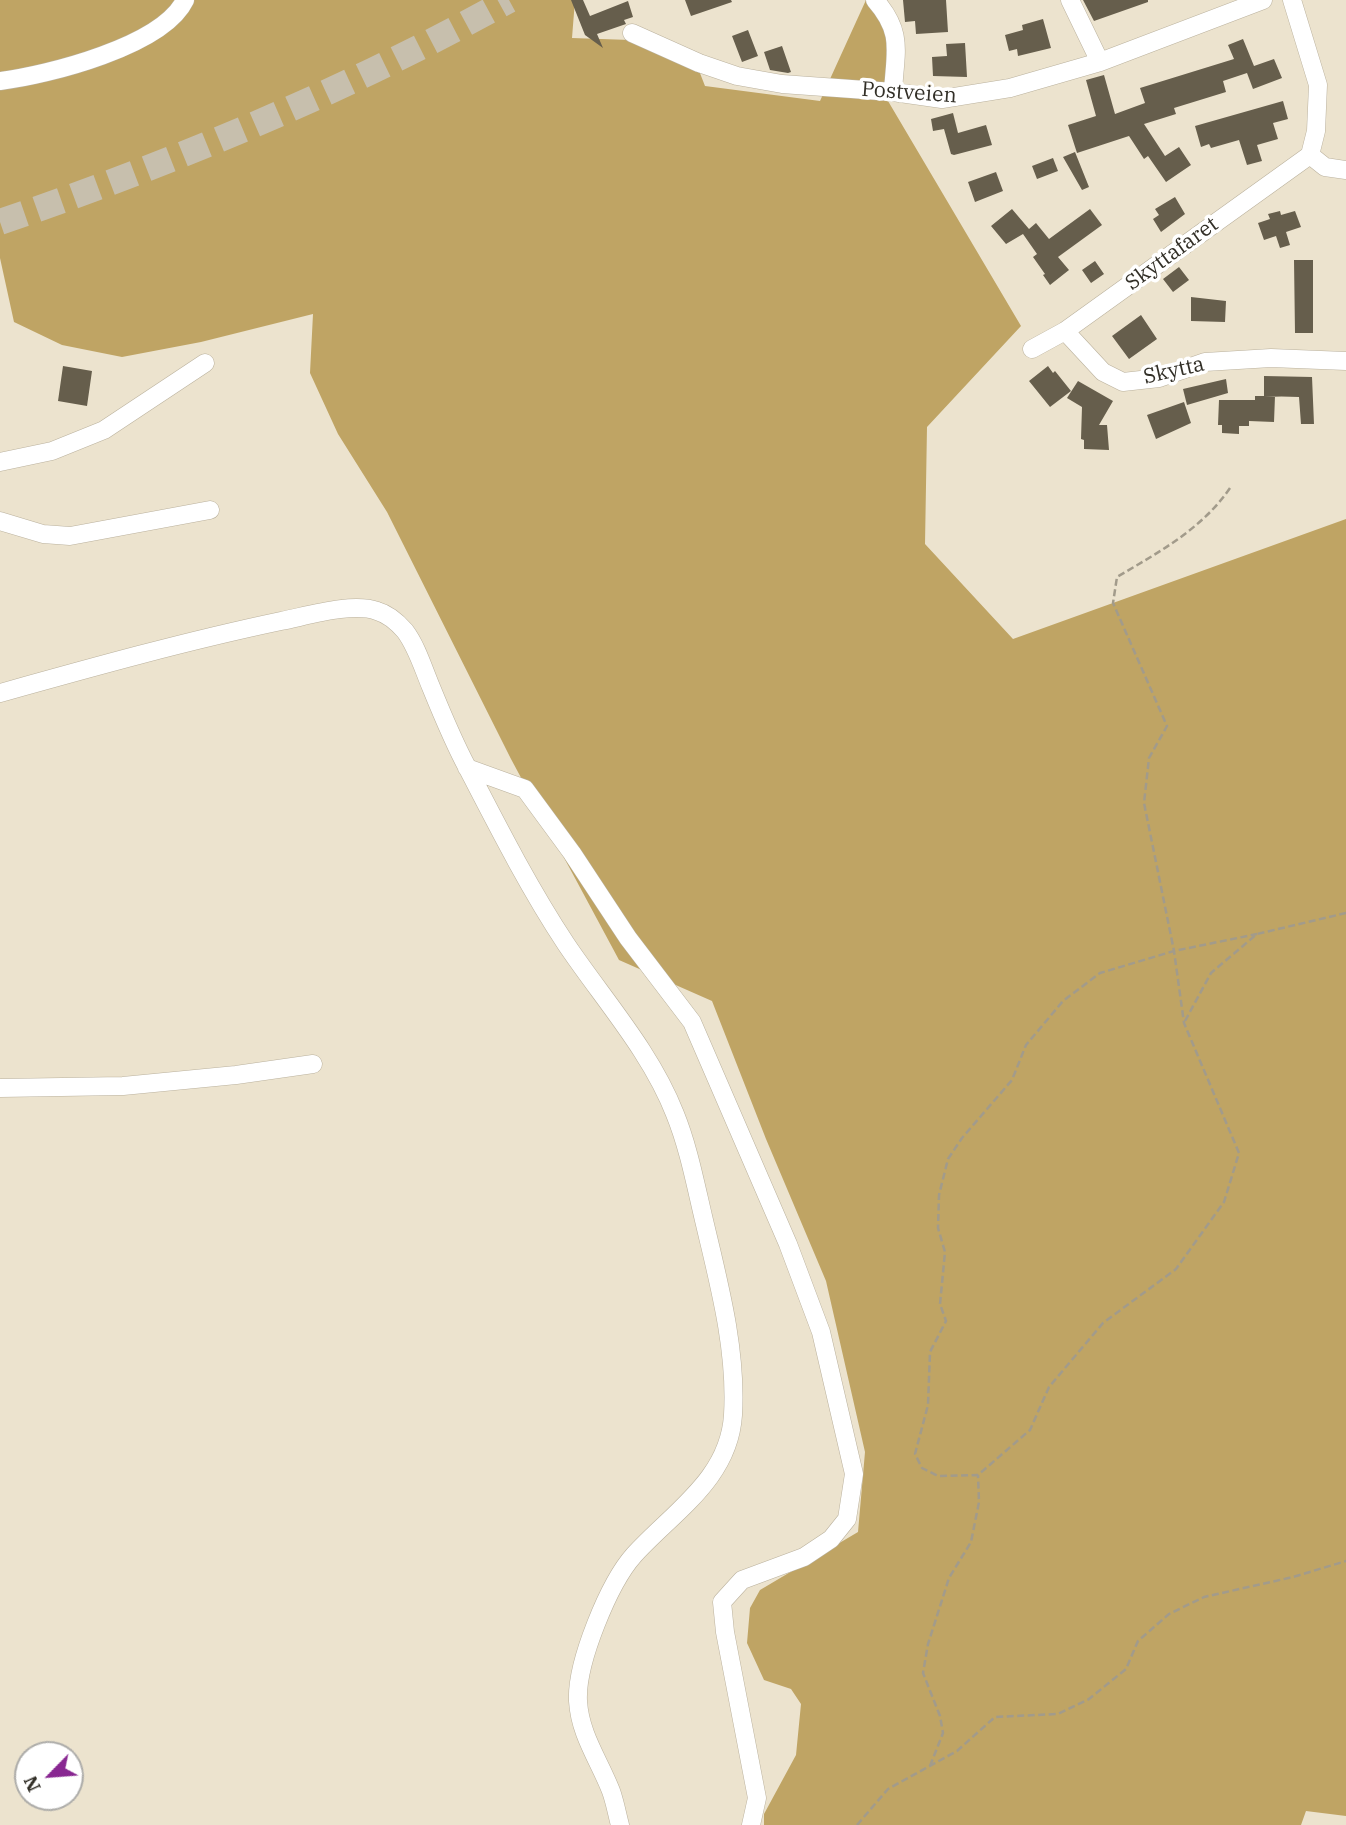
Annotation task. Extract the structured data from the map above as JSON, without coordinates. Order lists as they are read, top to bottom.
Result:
{
  "streets": {
    "street": ["Postveien", "Skyttafaret", "Skytta"]
  },
  "crossings": [
    ["Skyttafaret", "Skytta"]
  ],
  "north": "bottom left"
}
